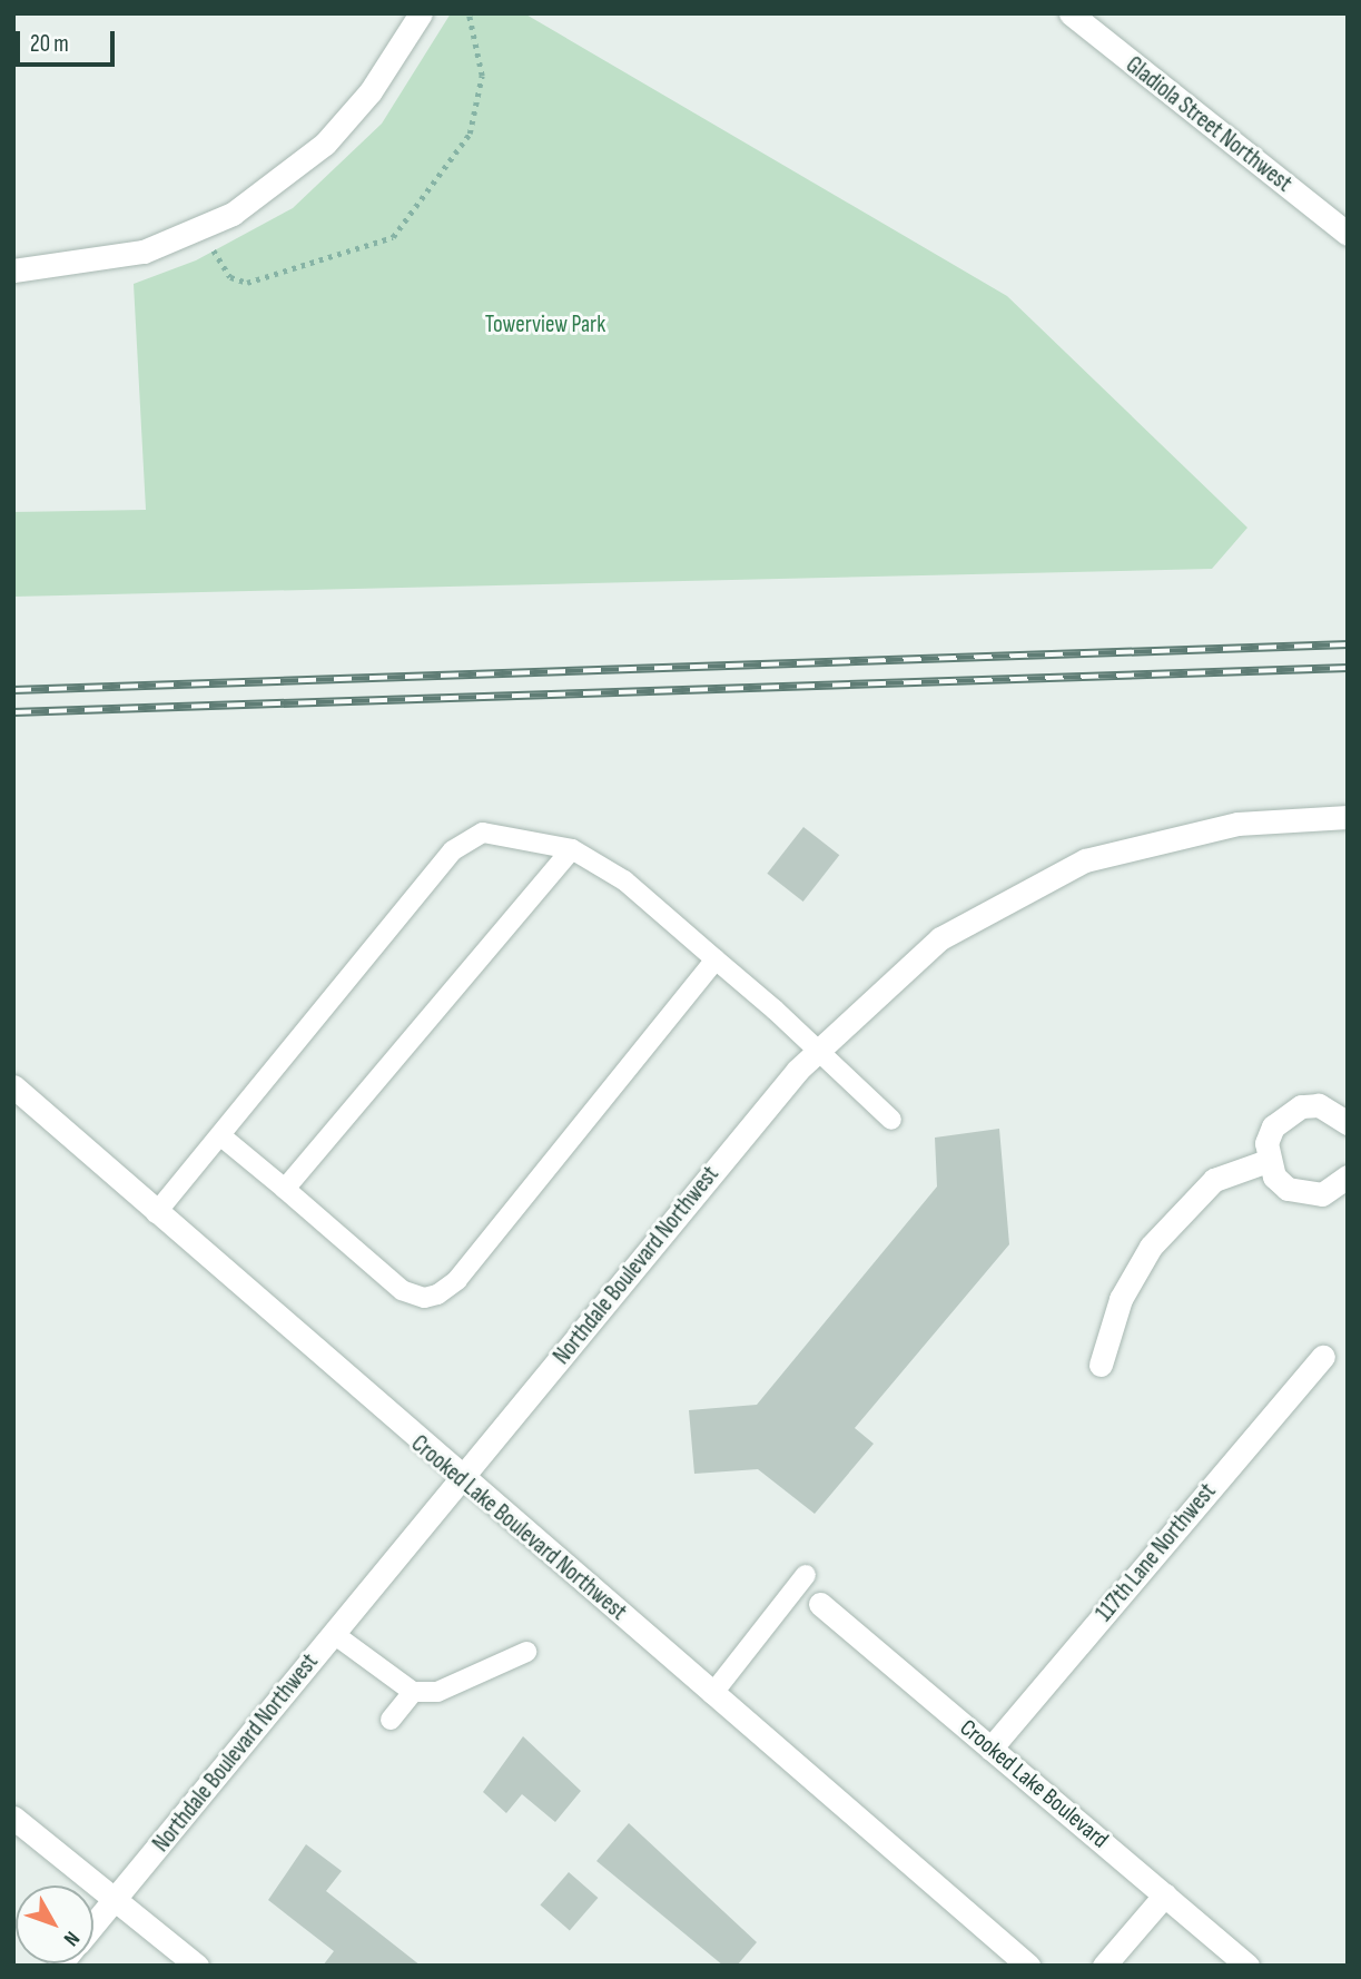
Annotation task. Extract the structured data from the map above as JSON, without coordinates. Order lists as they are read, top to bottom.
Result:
{
  "streets": {
    "street": [
      "Gladiola Street Northwest",
      "Northdale Boulevard Northwest",
      "Crooked Lake Boulevard Northwest",
      "117th Lane Northwest",
      "Crooked Lake Boulevard"
    ]
  },
  "crossings": [
    ["Northdale Boulevard Northwest", "Crooked Lake Boulevard Northwest"],
    ["117th Lane Northwest", "Crooked Lake Boulevard"]
  ],
  "parks": ["Towerview Park"],
  "scale_bar": "20 m",
  "north": "bottom right"
}
